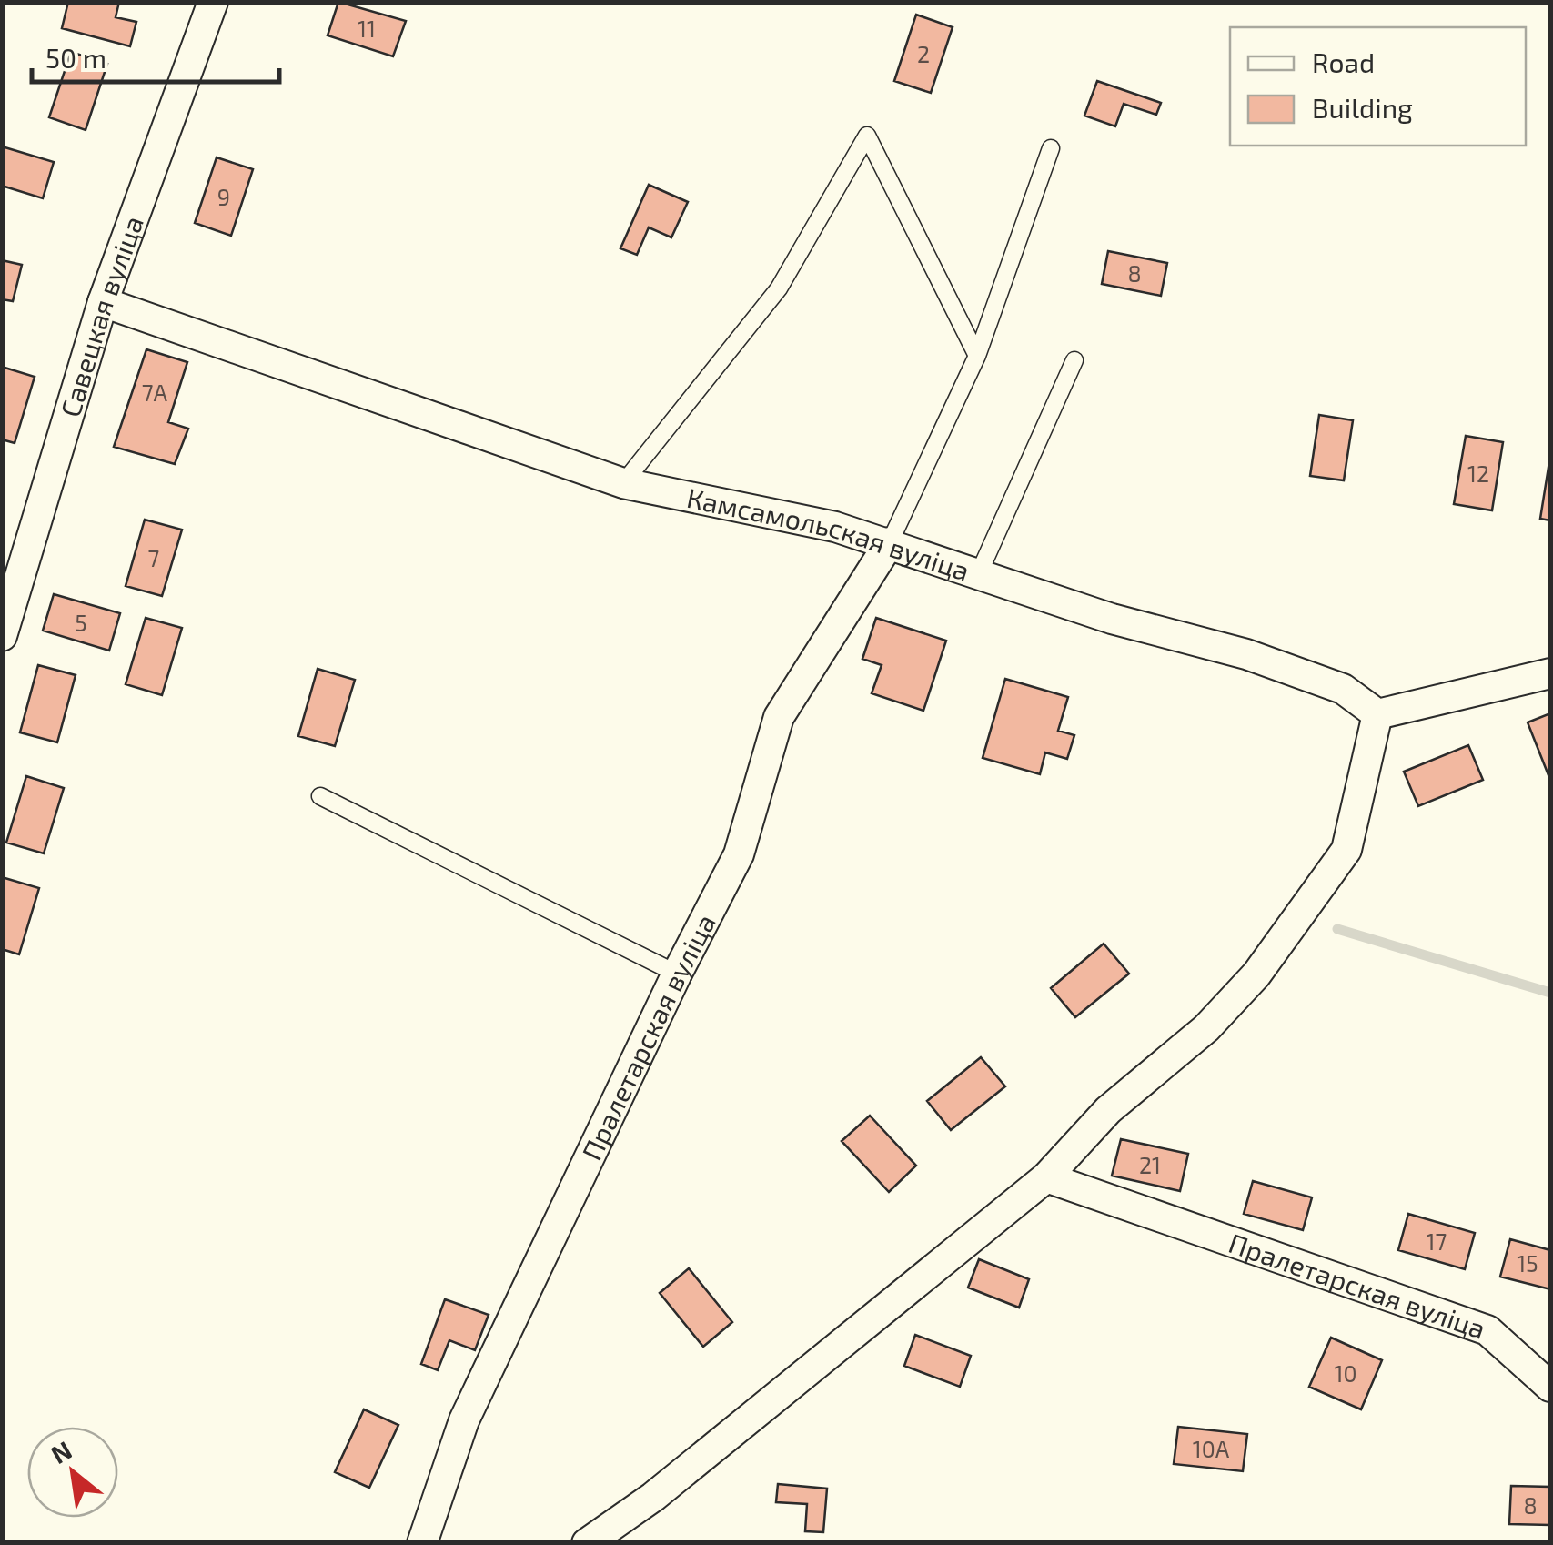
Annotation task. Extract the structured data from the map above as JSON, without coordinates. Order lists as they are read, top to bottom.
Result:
{
  "streets": {
    "street": ["Савецкая вуліца", "Камсамольская вуліца", "Пралетарская вуліца"]
  },
  "crossings": [
    ["Савецкая вуліца", "Камсамольская вуліца"],
    ["Камсамольская вуліца", "Пралетарская вуліца"]
  ],
  "house_numbers": [
    "11",
    "2",
    "9",
    "8",
    "7А",
    "12",
    "7",
    "5",
    "21",
    "17",
    "15",
    "10",
    "10А",
    "8"
  ],
  "legend": ["Road", "Building"],
  "scale_bar": "50 m",
  "north": "top left"
}
